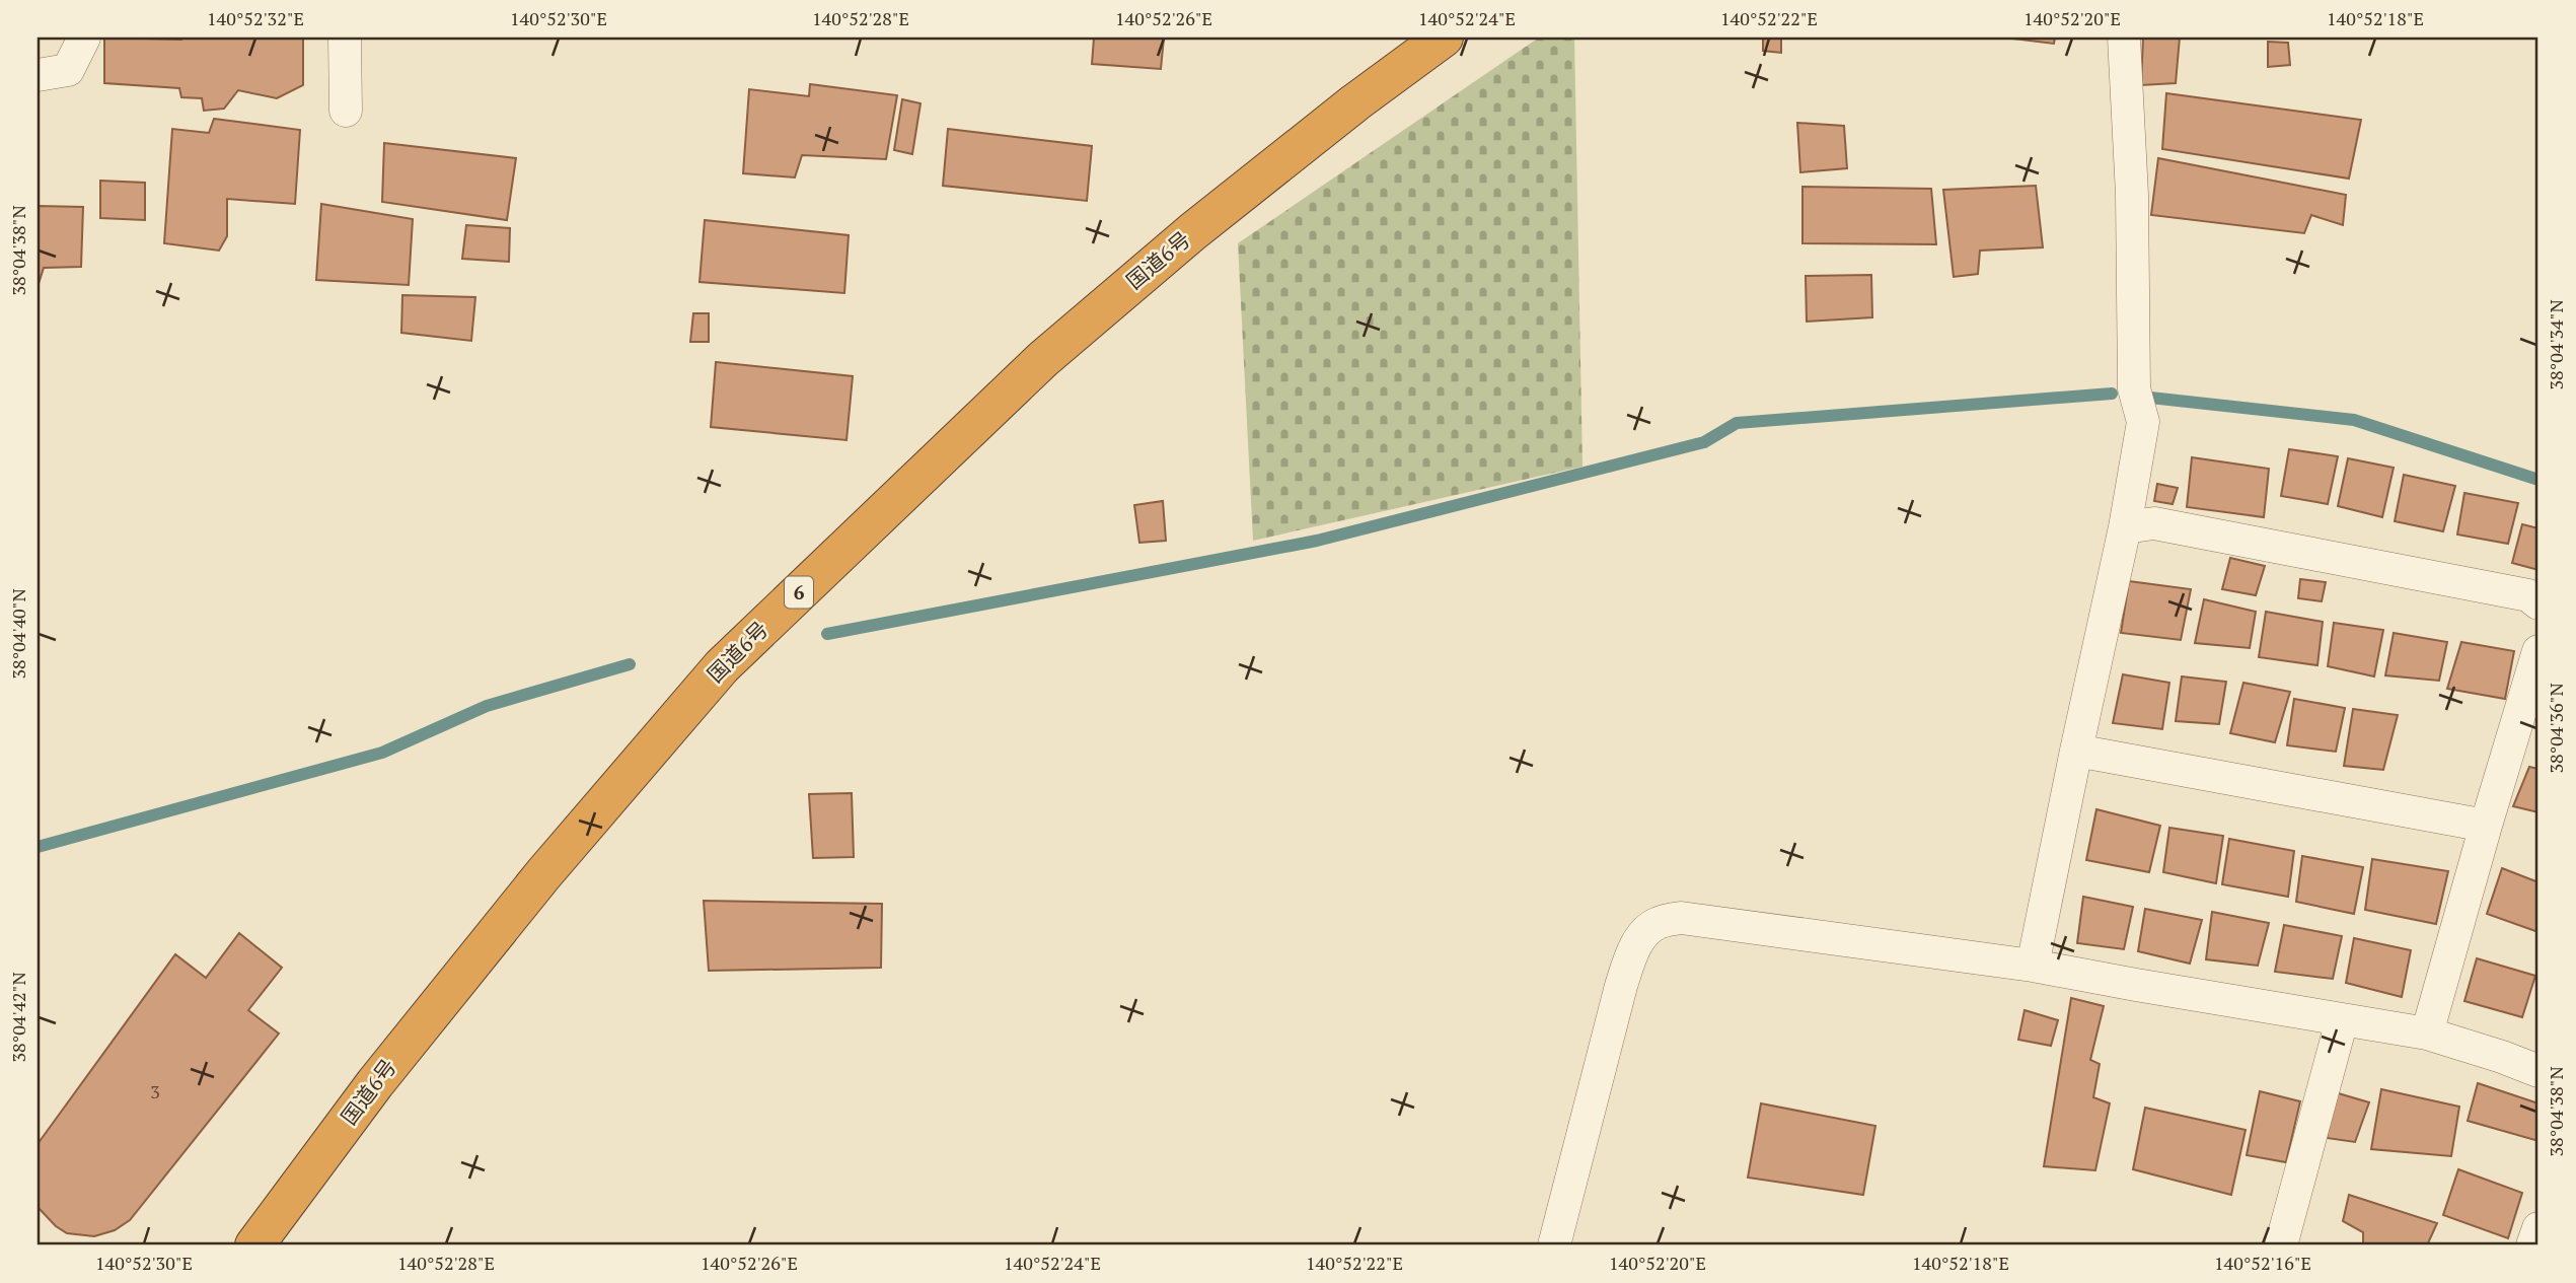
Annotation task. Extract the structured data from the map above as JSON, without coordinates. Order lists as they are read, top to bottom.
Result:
{
  "streets": {
    "highway": ["国道6号", "6"]
  },
  "house_numbers": ["3"],
  "coordinates": [
    "140°52'32\"E",
    "140°52'30\"E",
    "140°52'28\"E",
    "140°52'26\"E",
    "140°52'24\"E",
    "140°52'22\"E",
    "140°52'20\"E",
    "140°52'18\"E",
    "38°04'38\"N",
    "38°04'34\"N",
    "38°04'40\"N",
    "38°04'36\"N",
    "38°04'42\"N",
    "140°52'16\"E"
  ]
}
